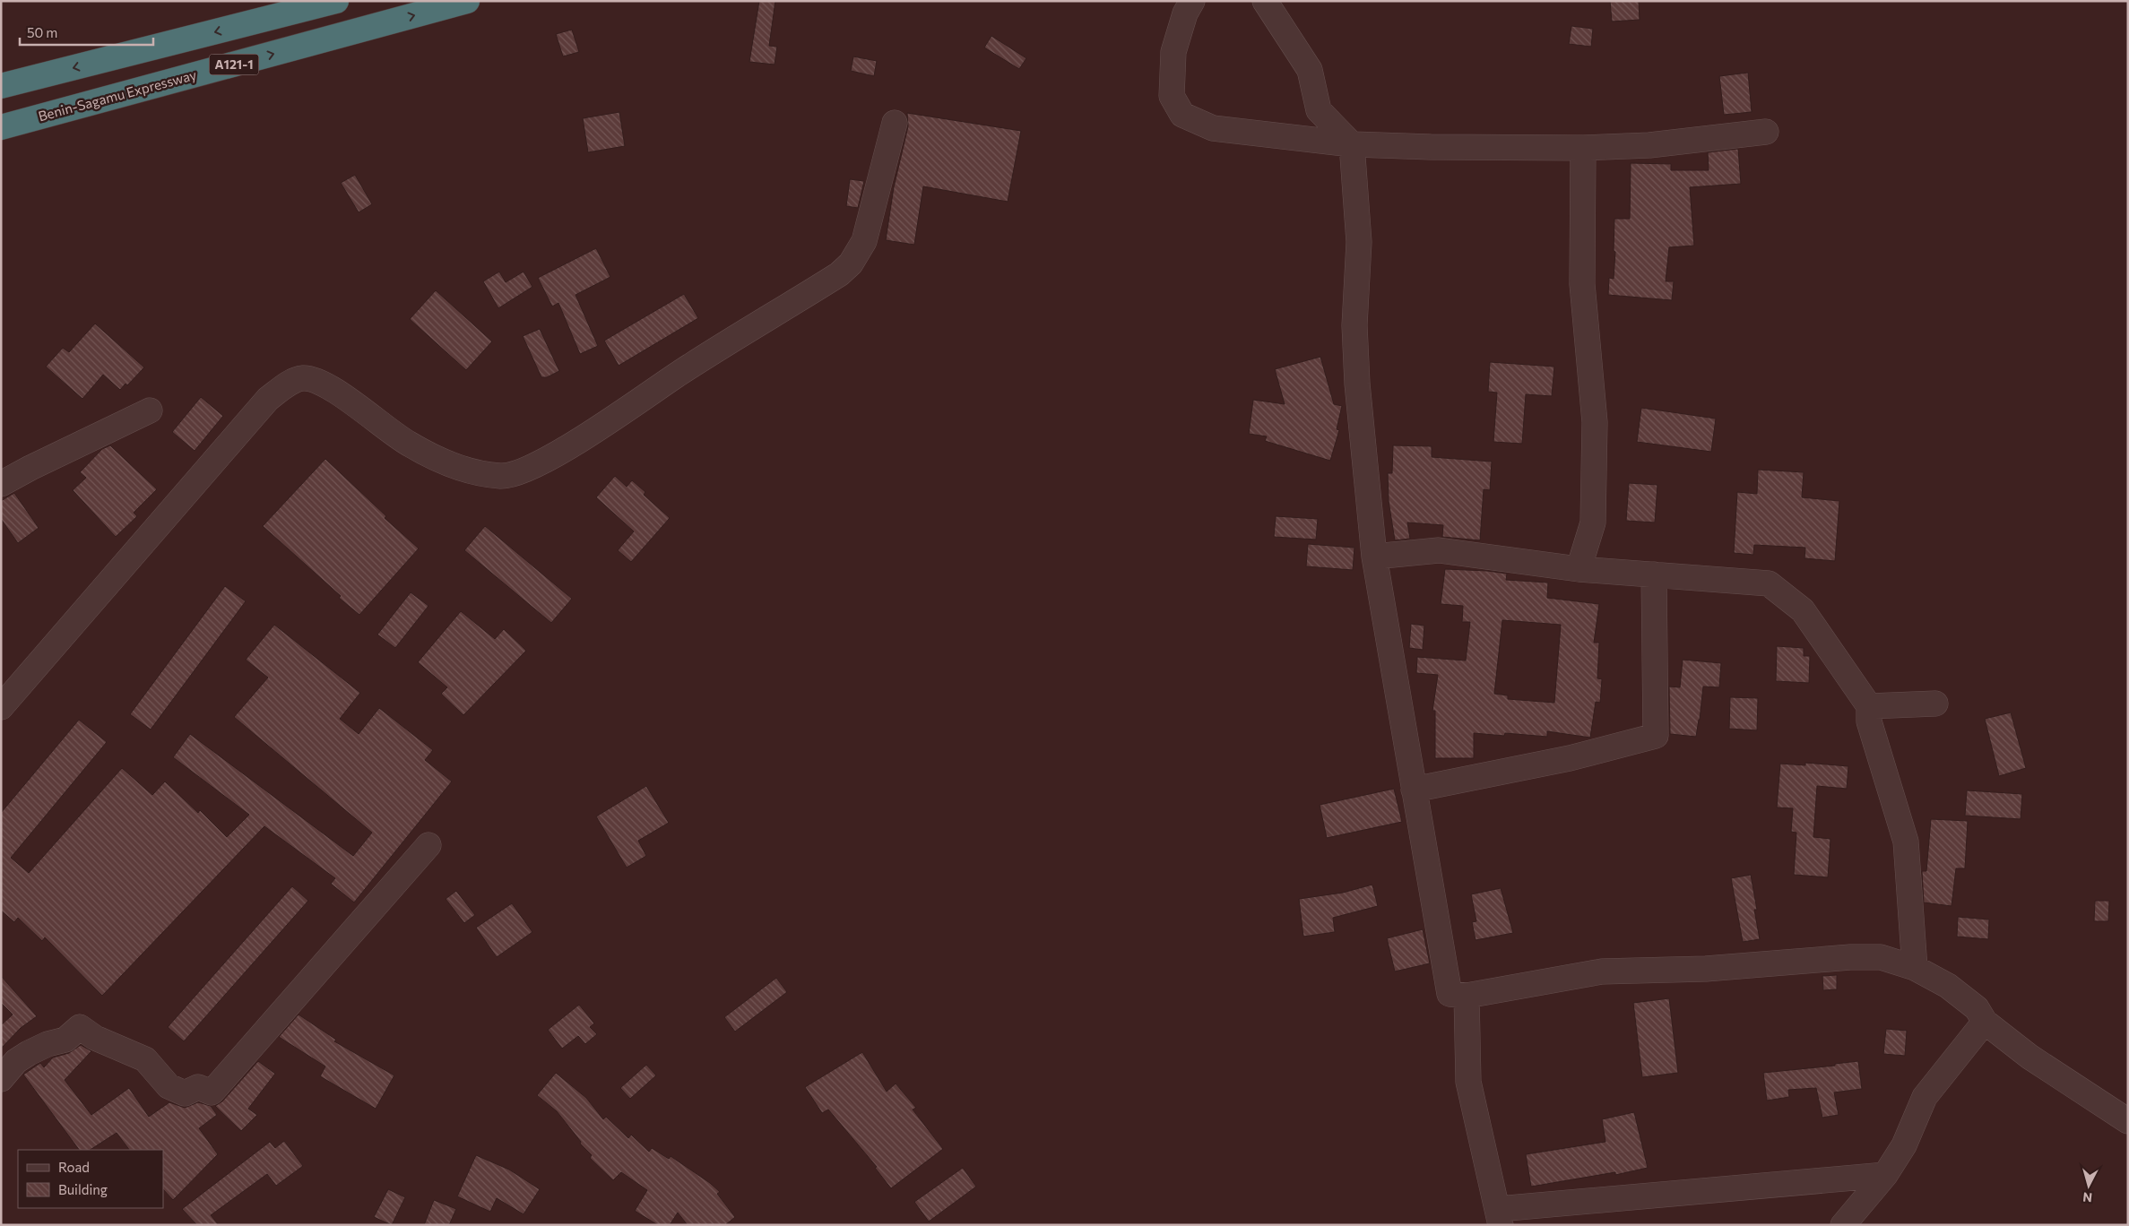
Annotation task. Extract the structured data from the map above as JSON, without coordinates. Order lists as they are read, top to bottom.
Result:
{
  "streets": {
    "highway": ["A121-1", "Benin-Sagamu Expressway"]
  },
  "legend": ["Road", "Building"],
  "scale_bar": "50 m",
  "north": "bottom"
}
